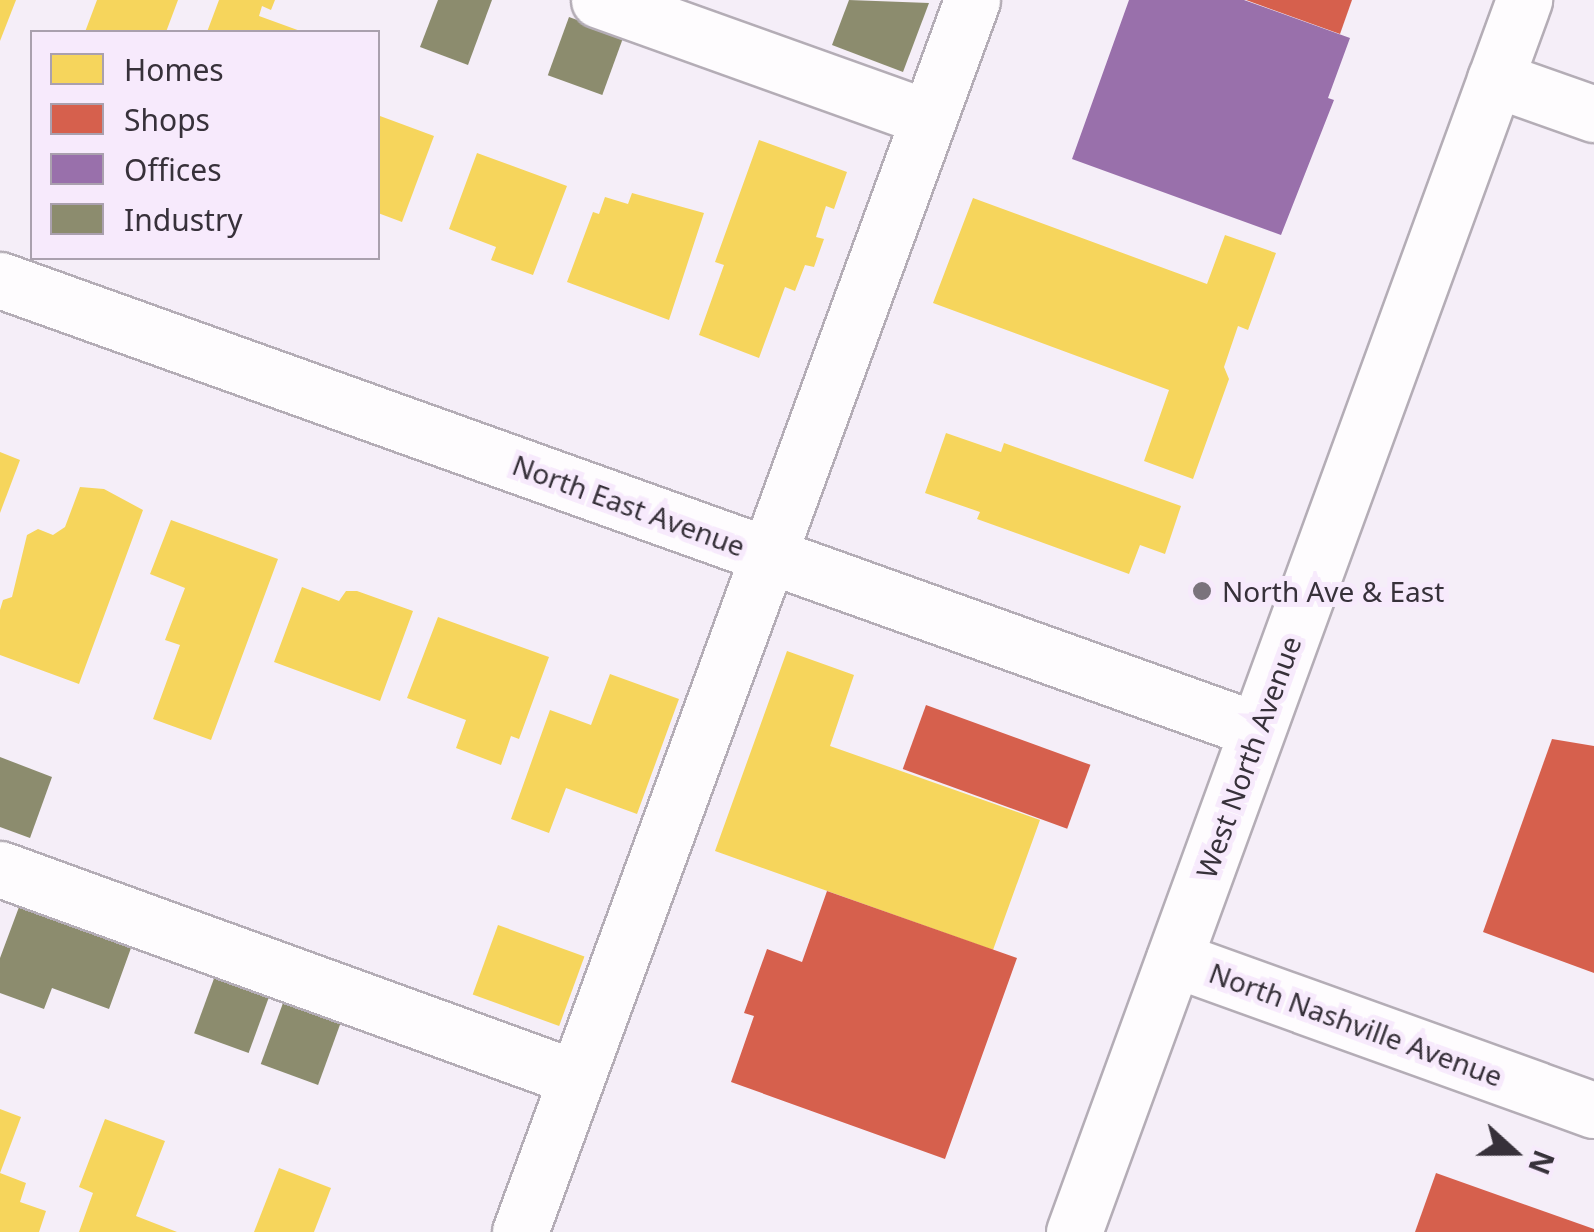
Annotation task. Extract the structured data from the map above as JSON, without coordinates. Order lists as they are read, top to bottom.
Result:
{
  "streets": {
    "street": ["North East Avenue", "West North Avenue", "North Nashville Avenue"]
  },
  "crossings": [
    ["North East Avenue", "West North Avenue"],
    ["West North Avenue", "North Nashville Avenue"]
  ],
  "places": ["North Ave & East"],
  "legend": [
    "Homes",
    "Shops",
    "Offices",
    "Industry"
  ],
  "north": "right"
}
